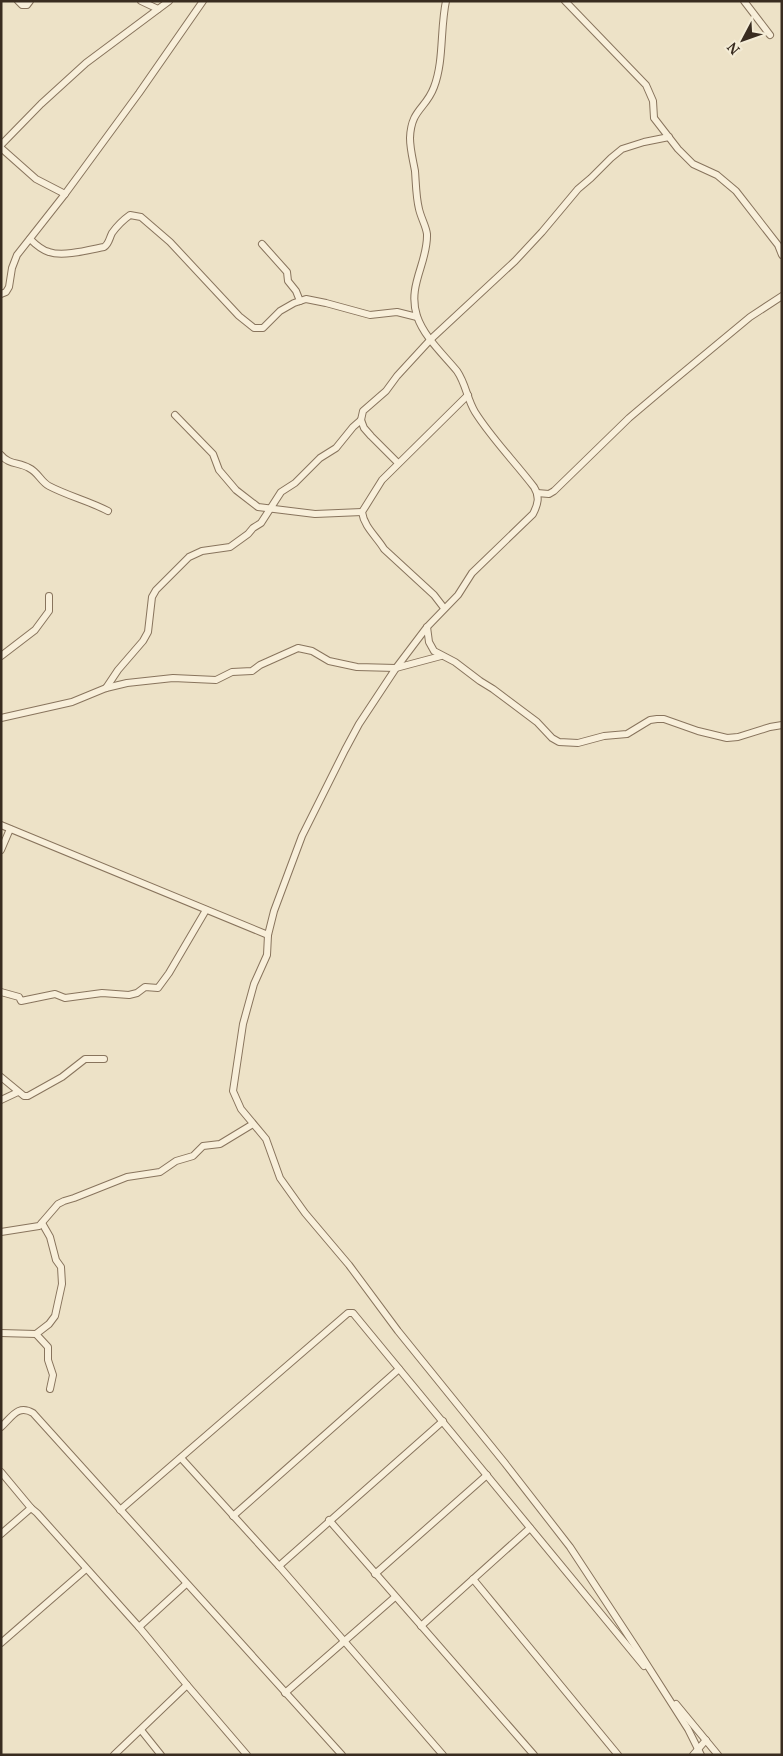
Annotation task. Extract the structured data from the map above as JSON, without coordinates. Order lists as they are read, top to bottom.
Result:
{
  "north": "bottom left"
}
